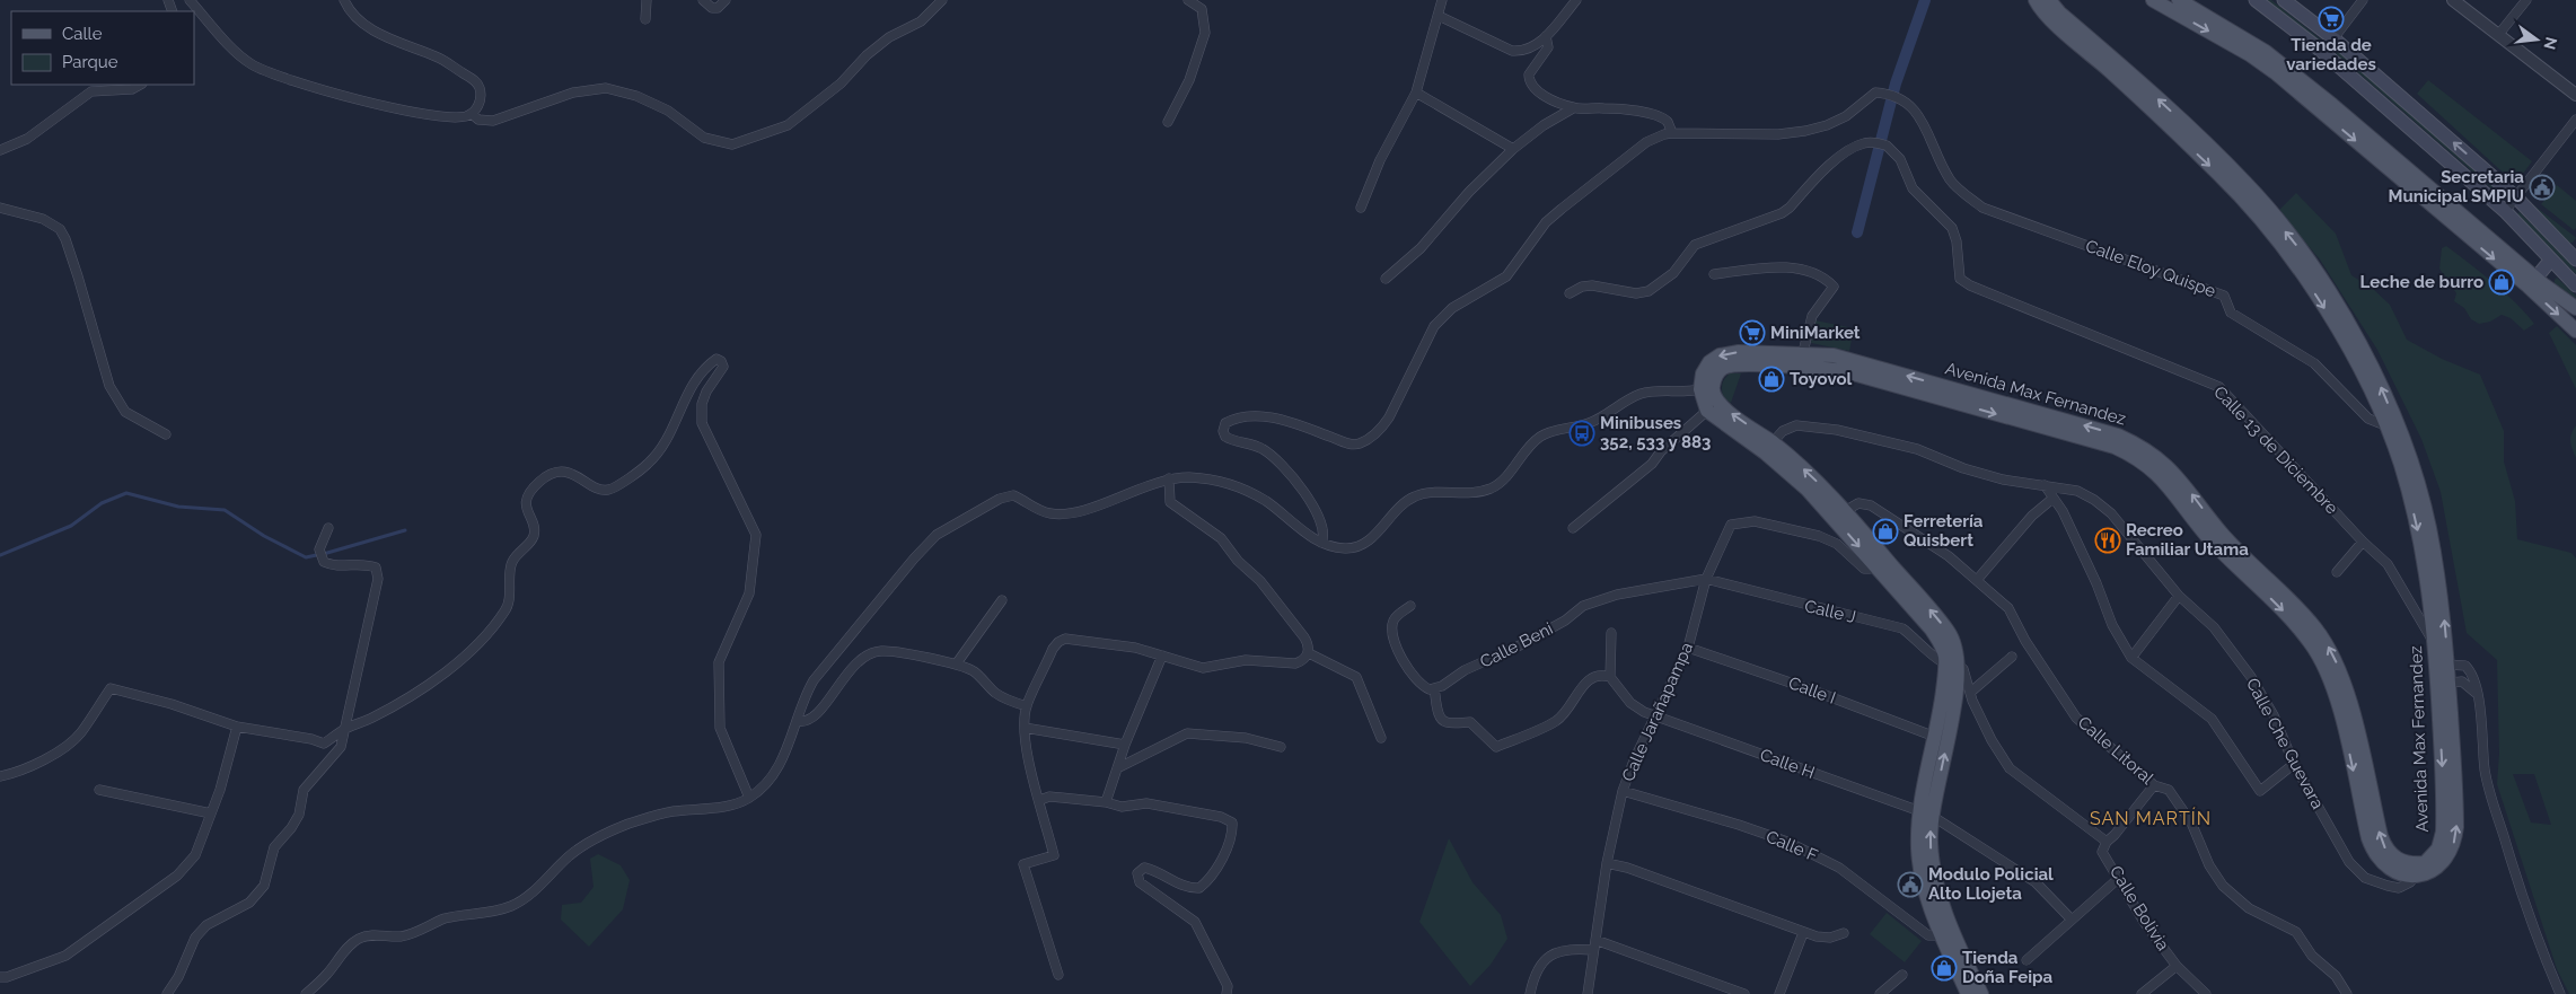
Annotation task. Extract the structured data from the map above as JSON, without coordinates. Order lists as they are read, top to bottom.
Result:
{
  "streets": {
    "main road": ["Avenida Max Fernandez"],
    "street": [
      "Calle Eloy Quispe",
      "Calle 13 de Diciembre",
      "Calle J",
      "Calle Beni",
      "Calle I",
      "Calle Jarañapampa",
      "Calle Che Guevara",
      "Calle Litoral",
      "Calle H",
      "Calle F",
      "Calle Bolivia"
    ]
  },
  "crossings": [
    ["Calle Eloy Quispe", "Avenida Max Fernandez"],
    ["Avenida Max Fernandez", "Calle 13 de Diciembre"],
    ["Avenida Max Fernandez", "Calle Che Guevara"],
    ["Calle J", "Calle Beni"],
    ["Calle J", "Calle Jarañapampa"],
    ["Calle Beni", "Calle Jarañapampa"],
    ["Calle I", "Calle Jarañapampa"],
    ["Calle Jarañapampa", "Calle H"],
    ["Calle Jarañapampa", "Calle F"]
  ],
  "districts": ["SAN MARTÍN"],
  "places": {
    "supermarket": ["Tienda de variedades", "MiniMarket"],
    "public building": ["Secretaria Municipal SMPIU", "Modulo Policial Alto Llojeta"],
    "shop": [
      "Leche de burro",
      "Toyovol",
      "Ferretería Quisbert",
      "Tienda Doña Feipa"
    ],
    "bus stop": ["Minibuses 352, 533 y 883"],
    "restaurant": ["Recreo Familiar Utama"]
  },
  "legend": ["Calle", "Parque"],
  "north": "right"
}
